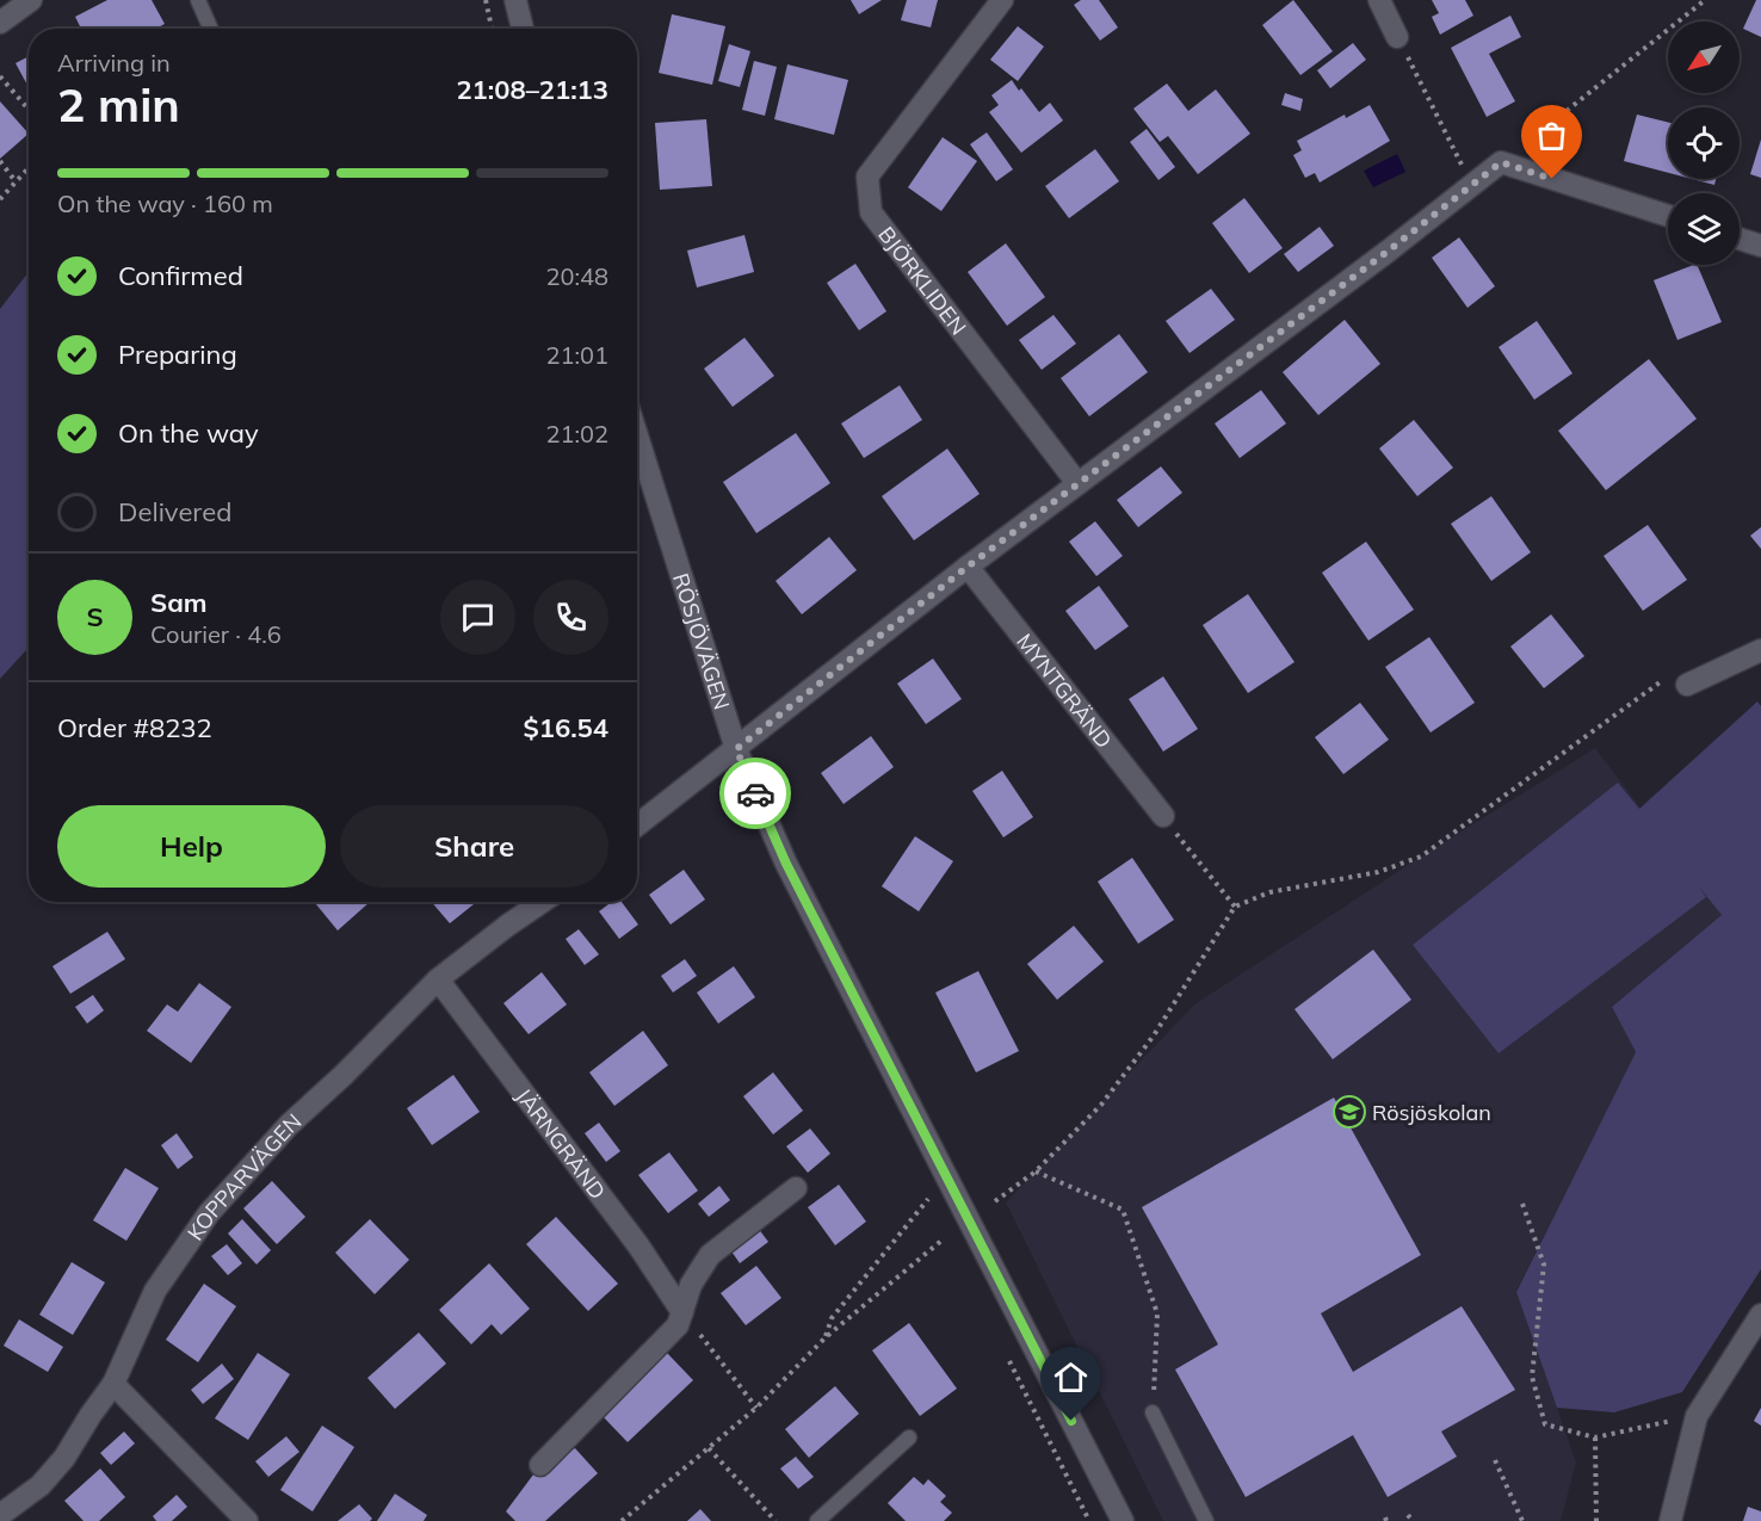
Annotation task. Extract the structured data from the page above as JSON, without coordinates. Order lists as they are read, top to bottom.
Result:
{
  "streets": {
    "street": [
      "BJÖRKLIDEN",
      "RÖSJÖVÄGEN",
      "MYNTGRÄND",
      "JÄRNGRÄND",
      "KOPPARVÄGEN"
    ]
  },
  "crossings": [
    ["JÄRNGRÄND", "KOPPARVÄGEN"]
  ],
  "places": {
    "school or university": ["Rösjöskolan"]
  },
  "north": "bottom left",
  "page": {
    "heading": ["2 min", "Arriving in", "21:08–21:13"],
    "panel": [
      "Sam",
      "Courier · 4.6",
      "Order #8232",
      "$16.54"
    ],
    "bar": "On the way · 160 m",
    "list": [
      ["Confirmed", "20:48"],
      ["Preparing", "21:01"],
      ["On the way", "21:02"],
      "Delivered"
    ],
    "round": "S",
    "buttons": ["Help", "Share"]
  }
}
